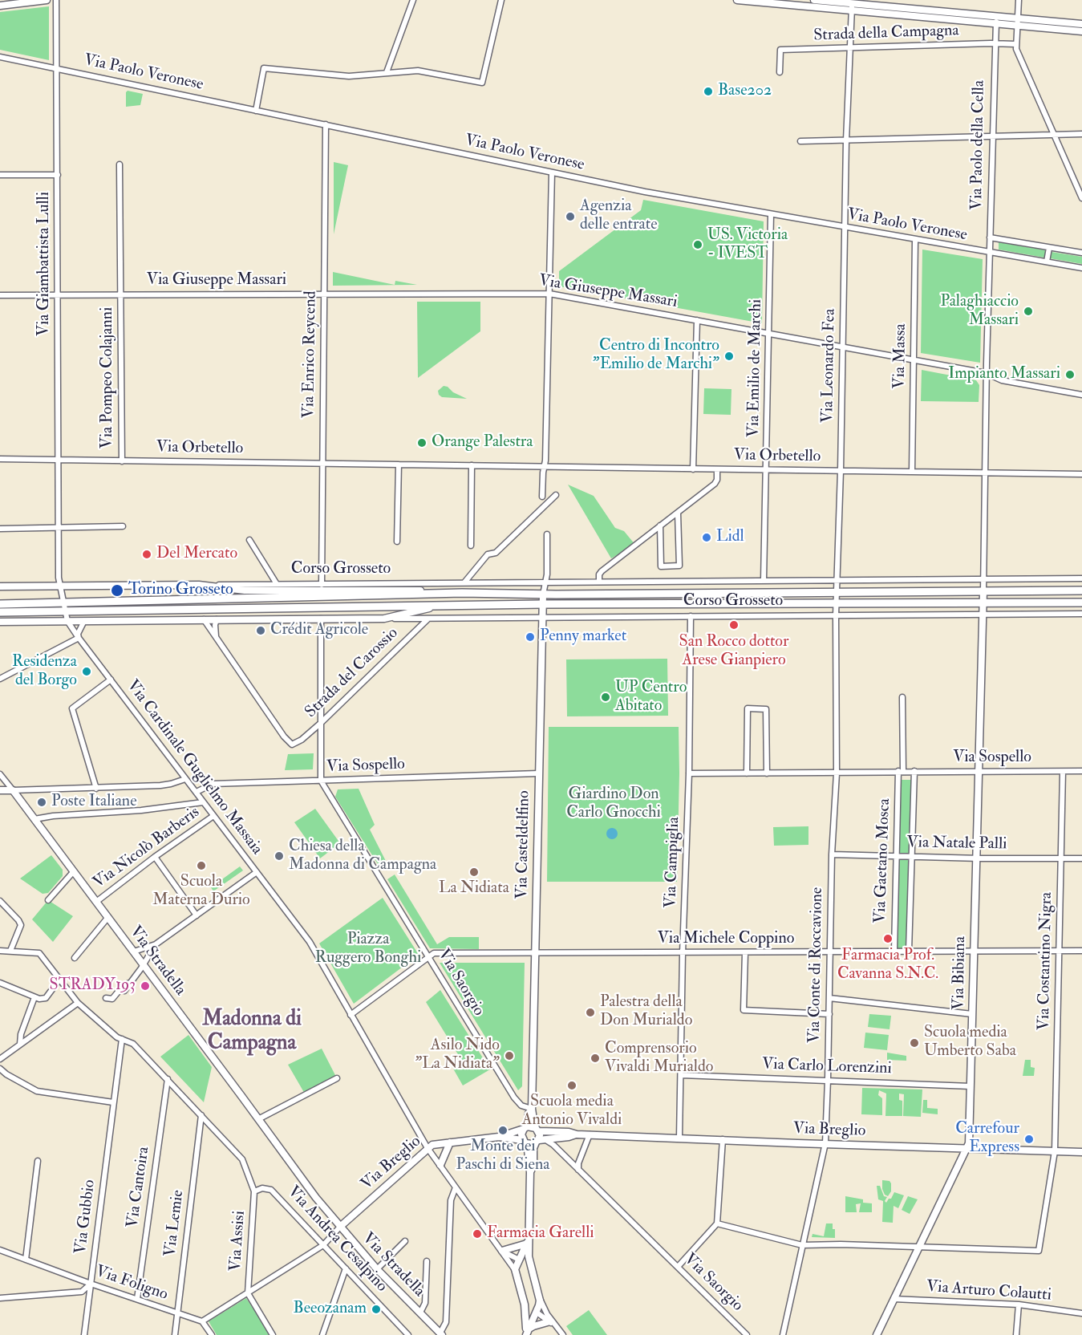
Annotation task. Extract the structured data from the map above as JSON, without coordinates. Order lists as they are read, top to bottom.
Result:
{
  "streets": {
    "main road": ["Corso Grosseto"],
    "street": [
      "Strada della Campagna",
      "Via Paolo Veronese",
      "Via Paolo della Cella",
      "Via Giambattista Lulli",
      "Via Giuseppe Massari",
      "Via Enrico Reycend",
      "Via Massa",
      "Via Leonardo Fea",
      "Via Emilio de Marchi",
      "Via Pompeo Colajanni",
      "Via Orbetello",
      "Strada del Carossio",
      "Via Sospello",
      "Via Cardinale Guglielmo Massaia",
      "Via Natale Palli",
      "Via Casteldelfino",
      "Via Nicolò Barberis",
      "Via Gaetano Mosca",
      "Via Campiglia",
      "Via Michele Coppino",
      "Via Stradella",
      "Via Costantino Nigra",
      "Via Conte di Roccavione",
      "Via Bibiana",
      "Via Saorgio",
      "Via Carlo Lorenzini",
      "Via Breglio",
      "Via Cantoira",
      "Via Gubbio",
      "Via Lemie",
      "Via Andrea Cesalpino",
      "Via Assisi",
      "Via Foligno",
      "Via Arturo Colautti"
    ]
  },
  "crossings": [
    ["Strada della Campagna", "Via Paolo della Cella"],
    ["Strada della Campagna", "Via Leonardo Fea"],
    ["Via Paolo Veronese", "Via Paolo della Cella"],
    ["Via Paolo Veronese", "Via Giambattista Lulli"],
    ["Via Paolo Veronese", "Via Enrico Reycend"],
    ["Via Paolo Veronese", "Via Massa"],
    ["Via Paolo Veronese", "Via Leonardo Fea"],
    ["Via Paolo Veronese", "Via Emilio de Marchi"],
    ["Via Paolo della Cella", "Via Giuseppe Massari"],
    ["Via Paolo della Cella", "Via Orbetello"],
    ["Via Paolo della Cella", "Corso Grosseto"],
    ["Via Paolo della Cella", "Via Bibiana"],
    ["Via Giambattista Lulli", "Via Giuseppe Massari"],
    ["Via Giambattista Lulli", "Via Orbetello"],
    ["Via Giambattista Lulli", "Corso Grosseto"],
    ["Via Giambattista Lulli", "Via Cardinale Guglielmo Massaia"],
    ["Via Giuseppe Massari", "Via Enrico Reycend"],
    ["Via Giuseppe Massari", "Via Massa"],
    ["Via Giuseppe Massari", "Via Leonardo Fea"],
    ["Via Giuseppe Massari", "Via Emilio de Marchi"],
    ["Via Giuseppe Massari", "Via Pompeo Colajanni"],
    ["Via Enrico Reycend", "Via Orbetello"],
    ["Via Enrico Reycend", "Corso Grosseto"],
    ["Via Massa", "Via Orbetello"],
    ["Via Leonardo Fea", "Via Orbetello"],
    ["Via Leonardo Fea", "Corso Grosseto"],
    ["Via Leonardo Fea", "Via Conte di Roccavione"],
    ["Via Emilio de Marchi", "Via Orbetello"],
    ["Via Emilio de Marchi", "Corso Grosseto"],
    ["Via Pompeo Colajanni", "Via Orbetello"],
    ["Corso Grosseto", "Strada del Carossio"],
    ["Corso Grosseto", "Via Cardinale Guglielmo Massaia"],
    ["Corso Grosseto", "Via Casteldelfino"],
    ["Corso Grosseto", "Via Campiglia"],
    ["Corso Grosseto", "Via Conte di Roccavione"],
    ["Corso Grosseto", "Via Bibiana"],
    ["Via Sospello", "Via Cardinale Guglielmo Massaia"],
    ["Via Sospello", "Via Casteldelfino"],
    ["Via Sospello", "Via Gaetano Mosca"],
    ["Via Sospello", "Via Campiglia"],
    ["Via Sospello", "Via Costantino Nigra"],
    ["Via Sospello", "Via Conte di Roccavione"],
    ["Via Sospello", "Via Bibiana"],
    ["Via Sospello", "Via Saorgio"],
    ["Via Cardinale Guglielmo Massaia", "Via Nicolò Barberis"],
    ["Via Cardinale Guglielmo Massaia", "Via Breglio"],
    ["Via Natale Palli", "Via Gaetano Mosca"],
    ["Via Natale Palli", "Via Costantino Nigra"],
    ["Via Natale Palli", "Via Conte di Roccavione"],
    ["Via Natale Palli", "Via Bibiana"],
    ["Via Casteldelfino", "Via Michele Coppino"],
    ["Via Casteldelfino", "Via Saorgio"],
    ["Via Casteldelfino", "Via Breglio"],
    ["Via Nicolò Barberis", "Via Stradella"],
    ["Via Gaetano Mosca", "Via Michele Coppino"],
    ["Via Campiglia", "Via Michele Coppino"],
    ["Via Campiglia", "Via Carlo Lorenzini"],
    ["Via Campiglia", "Via Breglio"],
    ["Via Michele Coppino", "Via Costantino Nigra"],
    ["Via Michele Coppino", "Via Conte di Roccavione"],
    ["Via Michele Coppino", "Via Bibiana"],
    ["Via Michele Coppino", "Via Saorgio"],
    ["Via Stradella", "Via Breglio"],
    ["Via Costantino Nigra", "Via Bibiana"],
    ["Via Costantino Nigra", "Via Breglio"],
    ["Via Conte di Roccavione", "Via Carlo Lorenzini"],
    ["Via Conte di Roccavione", "Via Breglio"],
    ["Via Bibiana", "Via Carlo Lorenzini"],
    ["Via Bibiana", "Via Breglio"],
    ["Via Bibiana", "Via Arturo Colautti"],
    ["Via Saorgio", "Via Breglio"],
    ["Via Cantoira", "Via Foligno"],
    ["Via Gubbio", "Via Foligno"],
    ["Via Lemie", "Via Foligno"],
    ["Via Andrea Cesalpino", "Via Assisi"]
  ],
  "districts": ["Madonna di Campagna"],
  "parks": ["Giardino Don Carlo Gnocchi", "Piazza Ruggero Bonghi"],
  "places": [
    "Base202",
    "Agenzia delle entrate",
    "US. Victoria - IVEST",
    "Palaghiaccio Massari",
    "Centro di Incontro \"Emilio de Marchi\"",
    "Impianto Massari",
    "Orange Palestra",
    "Lidl",
    "Del Mercato",
    "Torino Grosseto",
    "San Rocco dottor Arese Gianpiero",
    "Crédit Agricole",
    "Penny market",
    "Residenza del Borgo",
    "UP Centro Abitato",
    "Poste Italiane",
    "Chiesa della Madonna di Campagna",
    "Scuola Materna Durio",
    "La Nidiata",
    "Farmacia Prof. Cavanna S.N.C.",
    "STRADY193",
    "Palestra della Don Murialdo",
    "Scuola media Umberto Saba",
    "Asilo Nido \"La Nidiata\"",
    "Comprensorio Vivaldi Murialdo",
    "Scuola media Antonio Vivaldi",
    "Monte dei Paschi di Siena",
    "Carrefour Express",
    "Farmacia Garelli",
    "Beeozanam"
  ]
}
